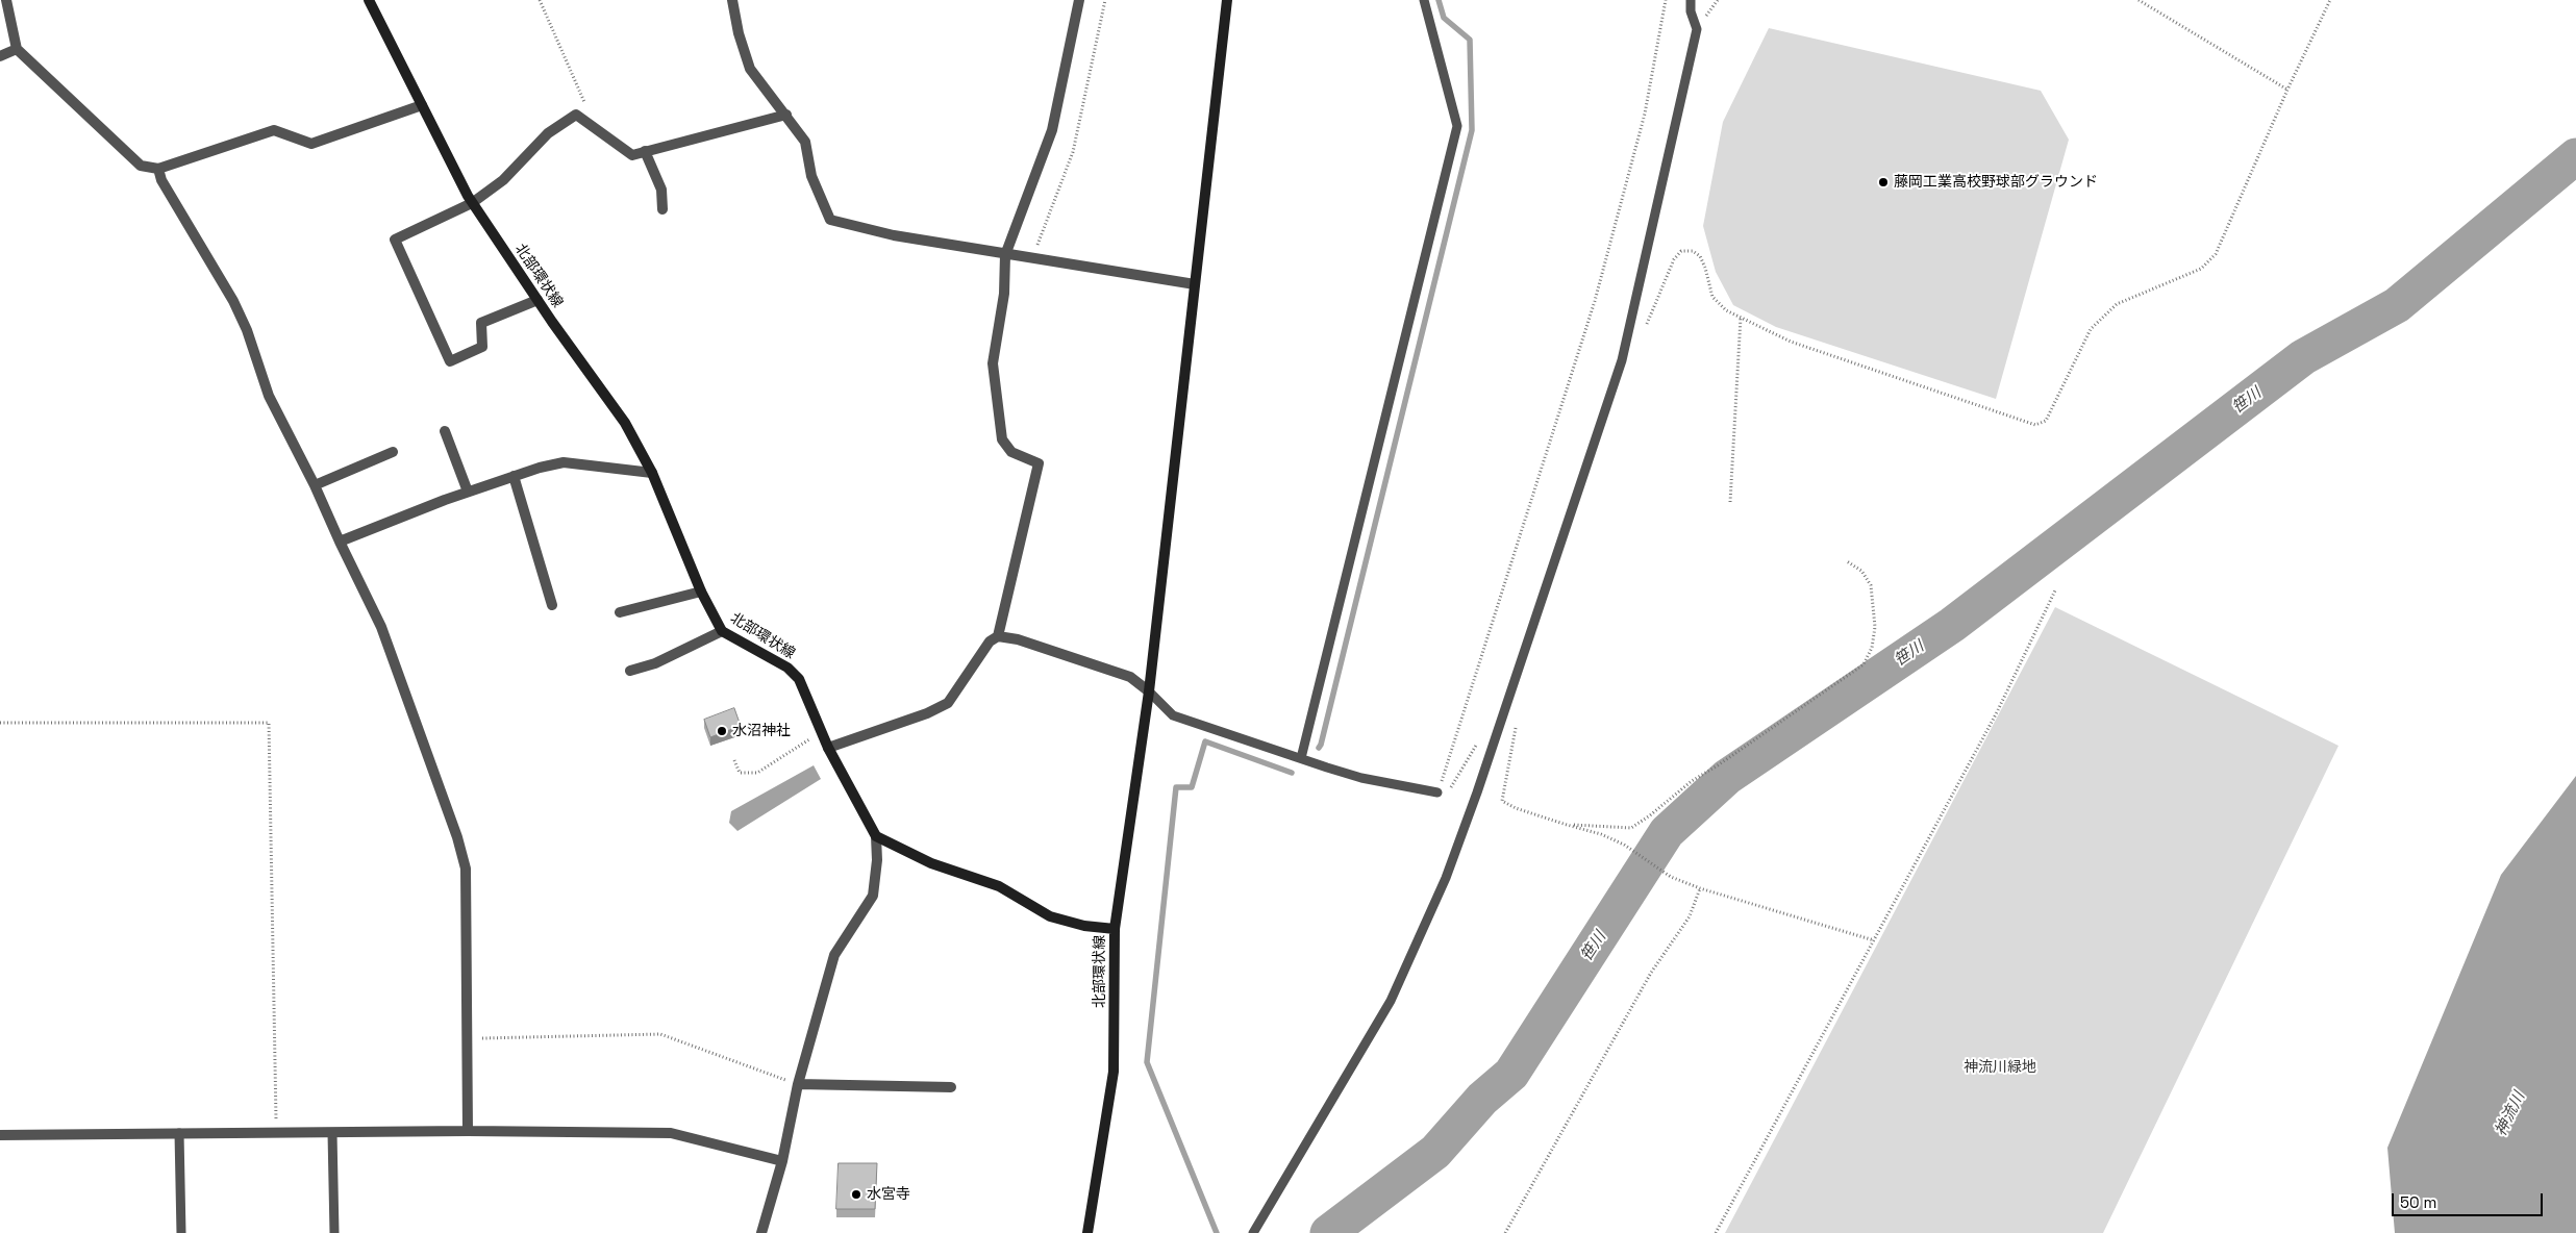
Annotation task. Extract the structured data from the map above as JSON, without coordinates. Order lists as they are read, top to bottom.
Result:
{
  "streets": {
    "street": ["北部環状線"]
  },
  "water": ["笹川", "神流川"],
  "parks": ["神流川緑地"],
  "places": ["藤岡工業高校野球部グラウンド", "水沼神社", "水宮寺"],
  "scale_bar": "50 m"
}
